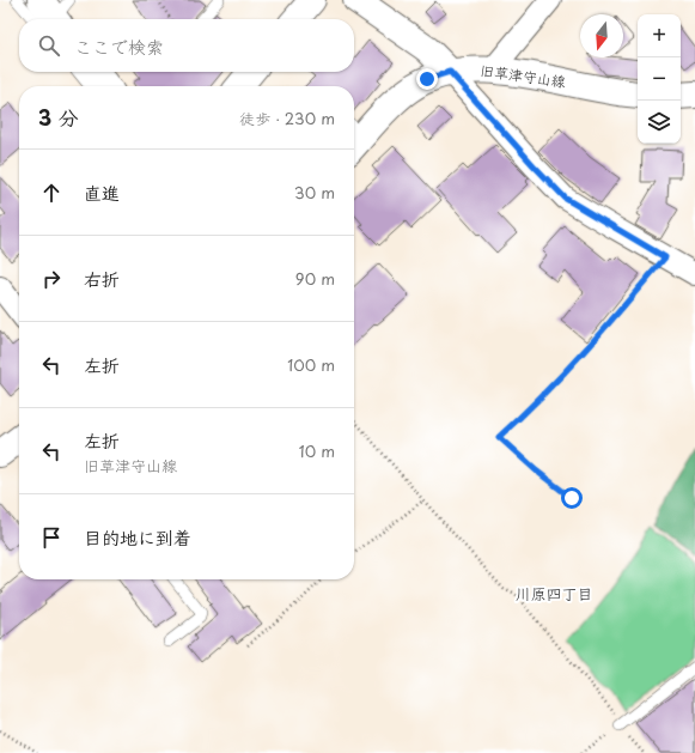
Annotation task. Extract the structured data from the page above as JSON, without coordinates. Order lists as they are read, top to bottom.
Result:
{
  "streets": {
    "street": ["旧草津守山線"]
  },
  "districts": ["川原四丁目"],
  "north": "bottom",
  "page": {
    "map_buttons": ["+", "−"],
    "search": "ここで検索",
    "heading": ["3 分", "徒歩 · 230 m"],
    "list": [
      ["直進", "30 m"],
      ["右折", "90 m"],
      ["左折", "100 m"],
      ["左折", "旧草津守山線", "10 m"],
      "目的地に到着"
    ]
  }
}
